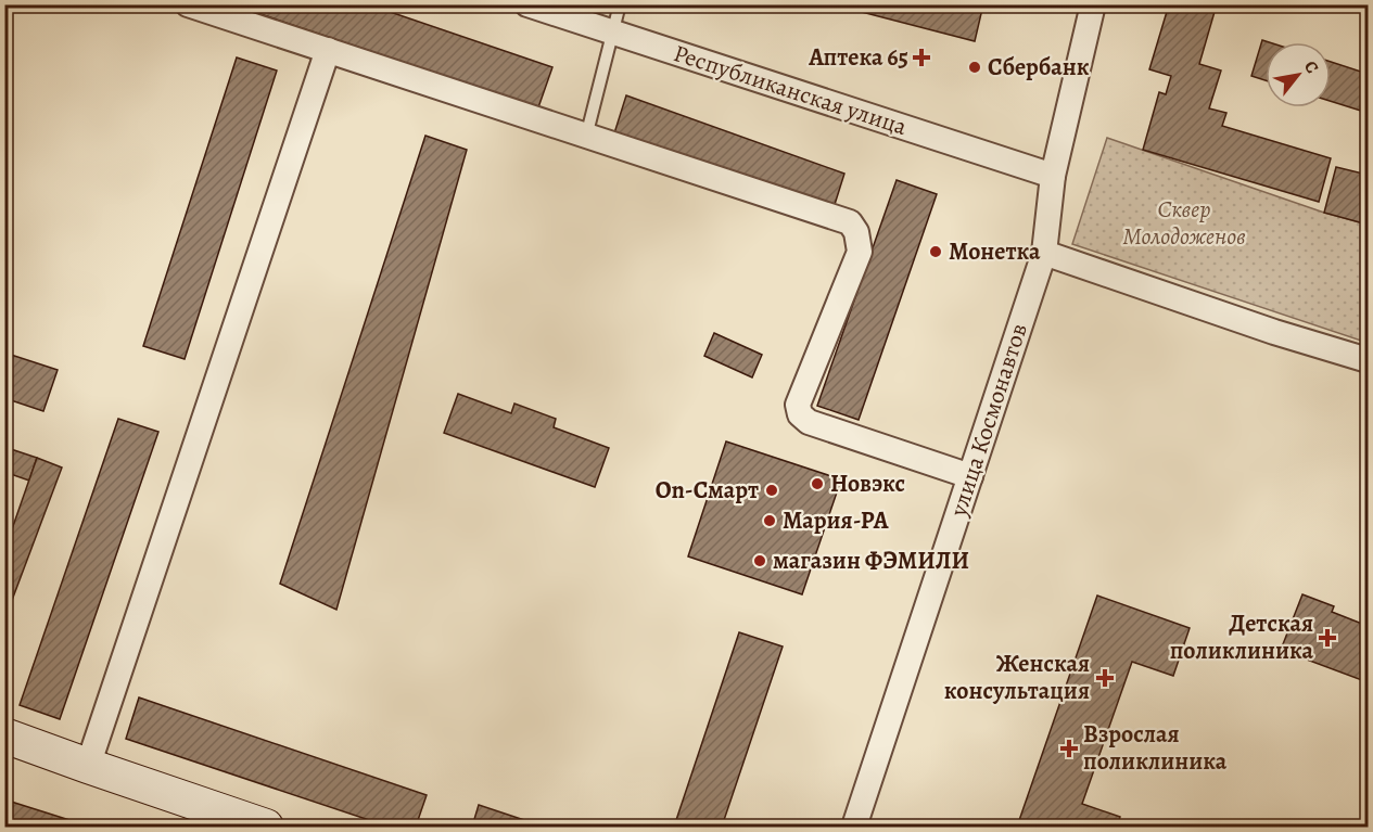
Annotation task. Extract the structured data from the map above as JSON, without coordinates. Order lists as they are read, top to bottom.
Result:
{
  "streets": {
    "street": ["Республиканская улица", "улица Космонавтов"]
  },
  "crossings": [
    ["Республиканская улица", "улица Космонавтов"]
  ],
  "parks": ["Сквер Молодоженов"],
  "places": {
    "health": [
      "Аптека 65",
      "Детская поликлиника",
      "Женская консультация",
      "Взрослая поликлиника"
    ],
    "other": [
      "Сбербанк",
      "Монетка",
      "Новэкс",
      "On-Смарт",
      "Мария-РА",
      "магазин ФЭМИЛИ"
    ]
  },
  "north": "top right"
}
